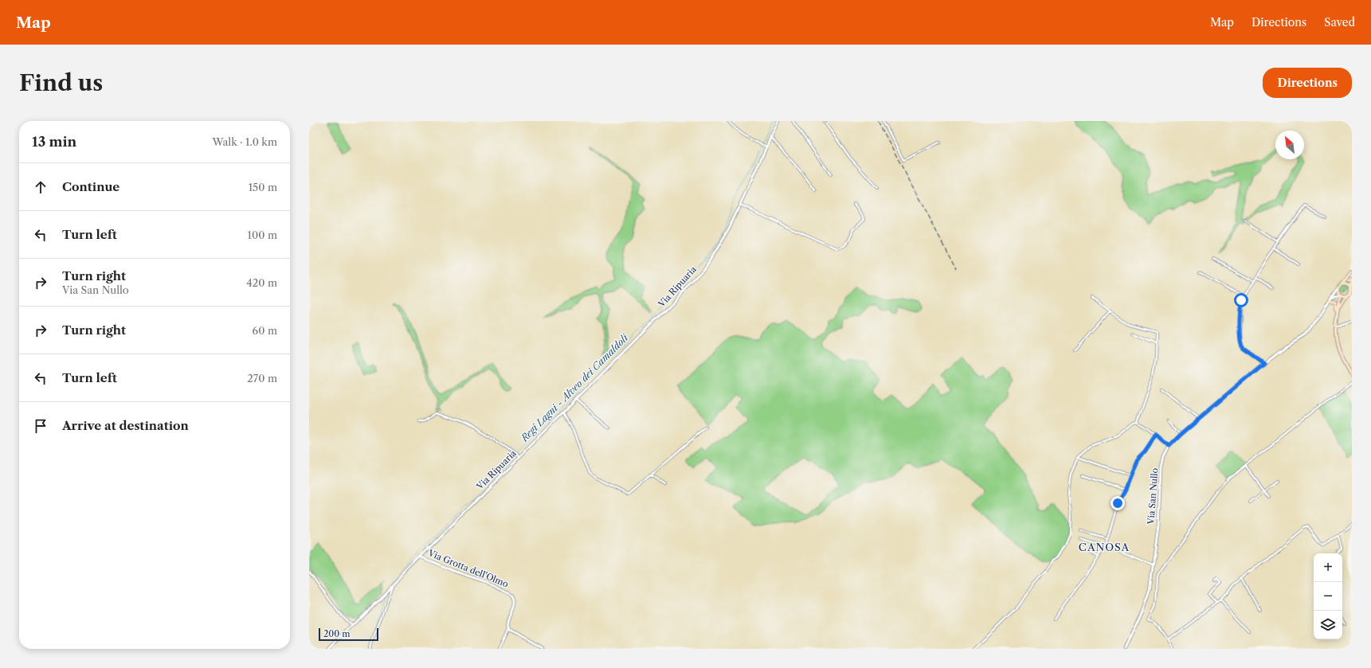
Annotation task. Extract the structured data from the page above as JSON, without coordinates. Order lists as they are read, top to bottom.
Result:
{
  "streets": {
    "street": ["Via Ripuaria", "Via San Nullo", "Via Grotta dell'Olmo"]
  },
  "crossings": [
    ["Via Ripuaria", "Via Grotta dell'Olmo"]
  ],
  "districts": ["CANOSA"],
  "water": ["Regi Lagni - Alveo dei Camaldoli"],
  "scale_bar": "200 m",
  "north": "top left",
  "page": {
    "header": "Map",
    "nav": ["Map", "Directions", "Saved"],
    "buttons": "Directions",
    "title": "Find us",
    "heading": ["13 min", "Walk · 1.0 km"],
    "list": [
      ["Continue", "150 m"],
      ["Turn left", "100 m"],
      ["Turn right", "Via San Nullo", "420 m"],
      ["Turn right", "60 m"],
      ["Turn left", "270 m"],
      "Arrive at destination"
    ],
    "map_buttons": ["+", "−"],
    "scale": "200 m"
  }
}
